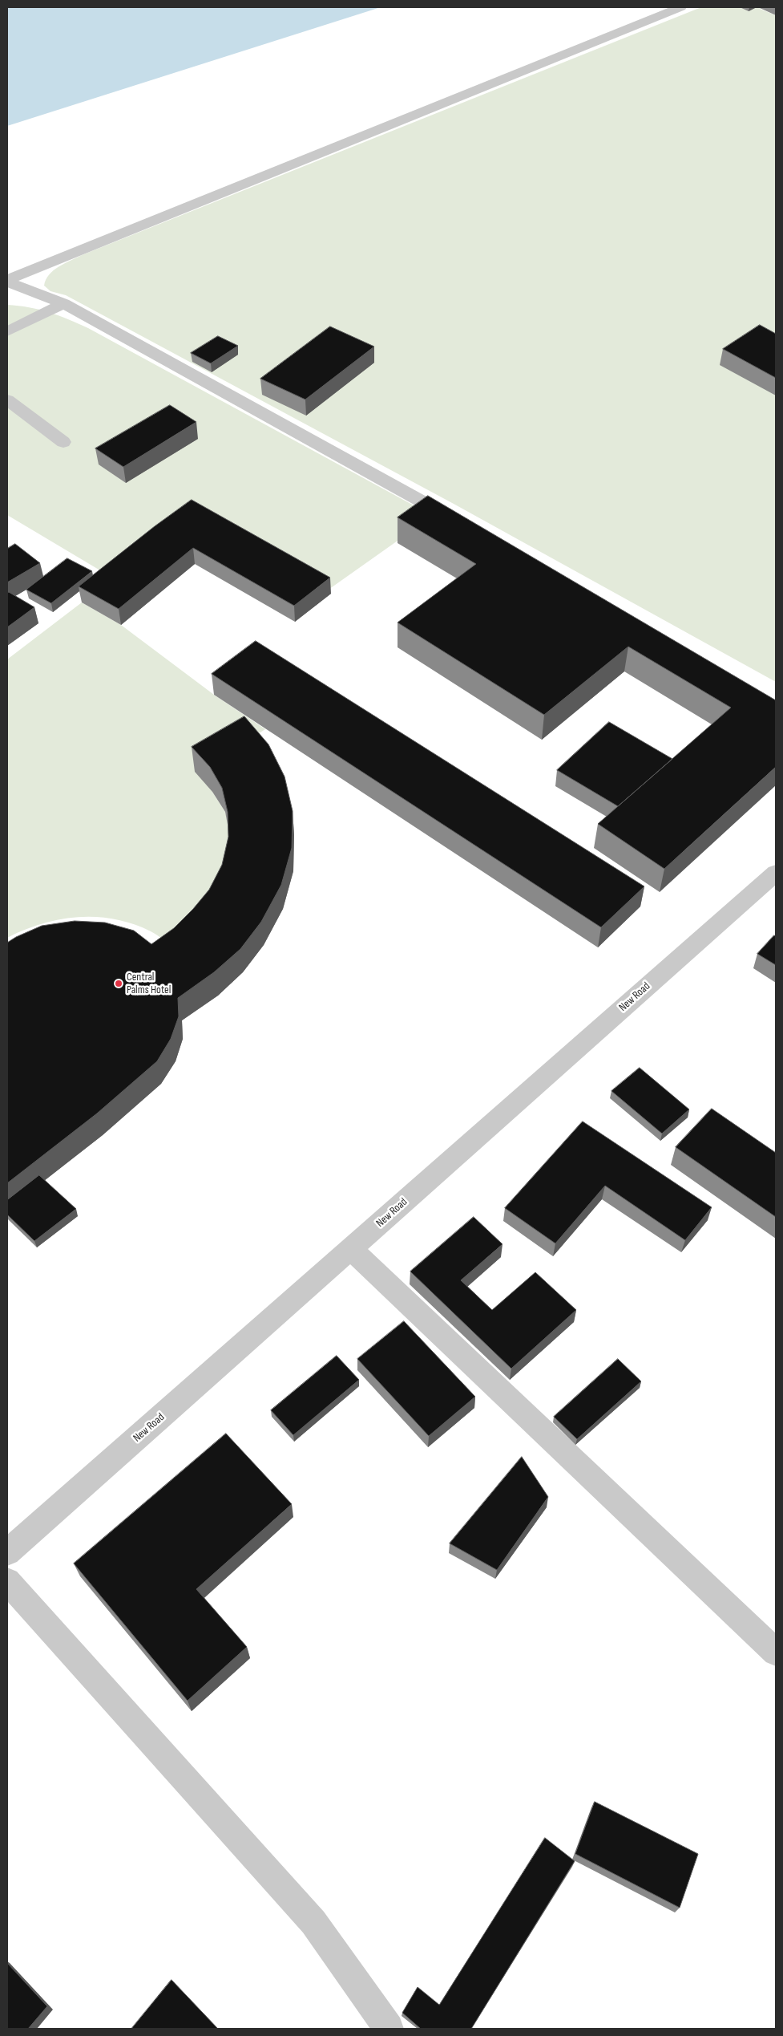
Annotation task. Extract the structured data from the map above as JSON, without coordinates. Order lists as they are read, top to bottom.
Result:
{
  "streets": {
    "street": ["New Road"]
  },
  "places": ["Central Palms Hotel"]
}
